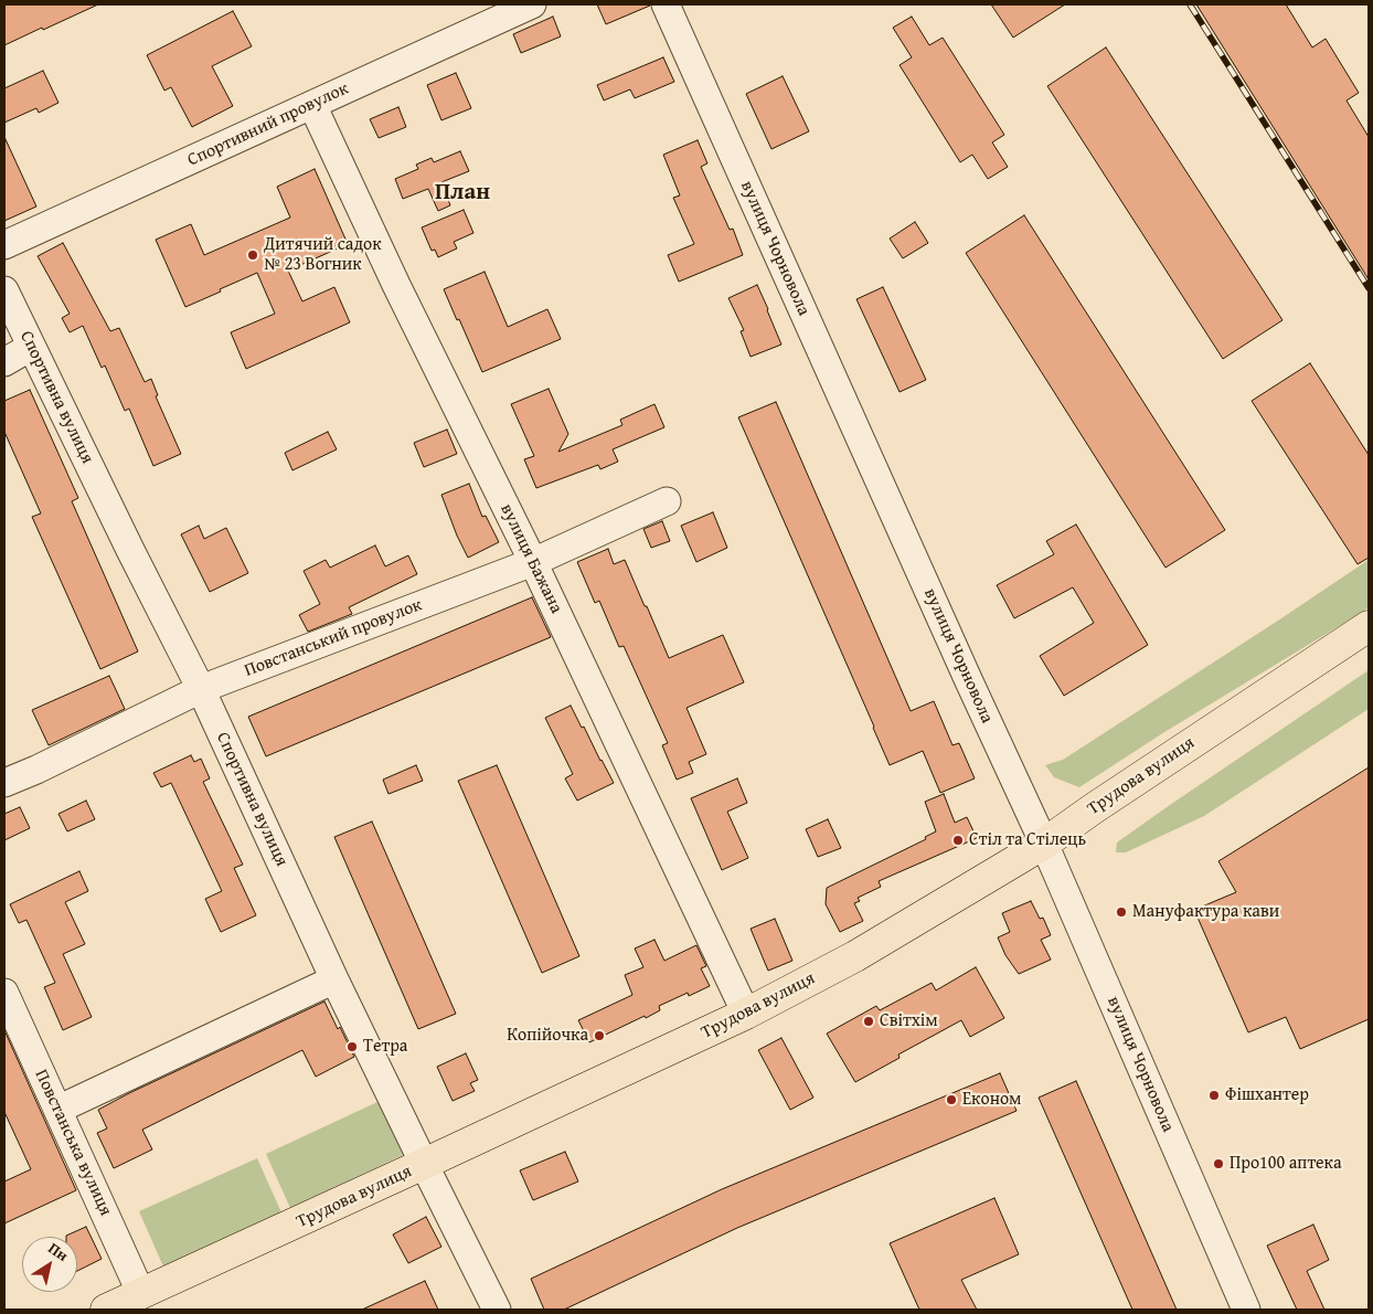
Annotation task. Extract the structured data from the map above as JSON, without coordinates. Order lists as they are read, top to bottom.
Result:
{
  "streets": {
    "main road": ["Трудова вулиця"],
    "street": [
      "Спортивний провулок",
      "вулиця Чорновола",
      "Спортивна вулиця",
      "вулиця Бажана",
      "Повстанський провулок",
      "Повстанська вулиця"
    ]
  },
  "crossings": [
    ["Спортивний провулок", "вулиця Бажана"],
    ["вулиця Чорновола", "Трудова вулиця"],
    ["Спортивна вулиця", "Повстанський провулок"],
    ["Спортивна вулиця", "Трудова вулиця"],
    ["вулиця Бажана", "Повстанський провулок"],
    ["вулиця Бажана", "Трудова вулиця"],
    ["Трудова вулиця", "Повстанська вулиця"]
  ],
  "districts": ["План"],
  "places": [
    "Дитячий садок № 23 Вогник",
    "Стіл та Стілець",
    "Мануфактура кави",
    "Світхім",
    "Копійочка",
    "Тетра",
    "Фішхантер",
    "Економ",
    "Про100 аптека"
  ],
  "north": "top right"
}
